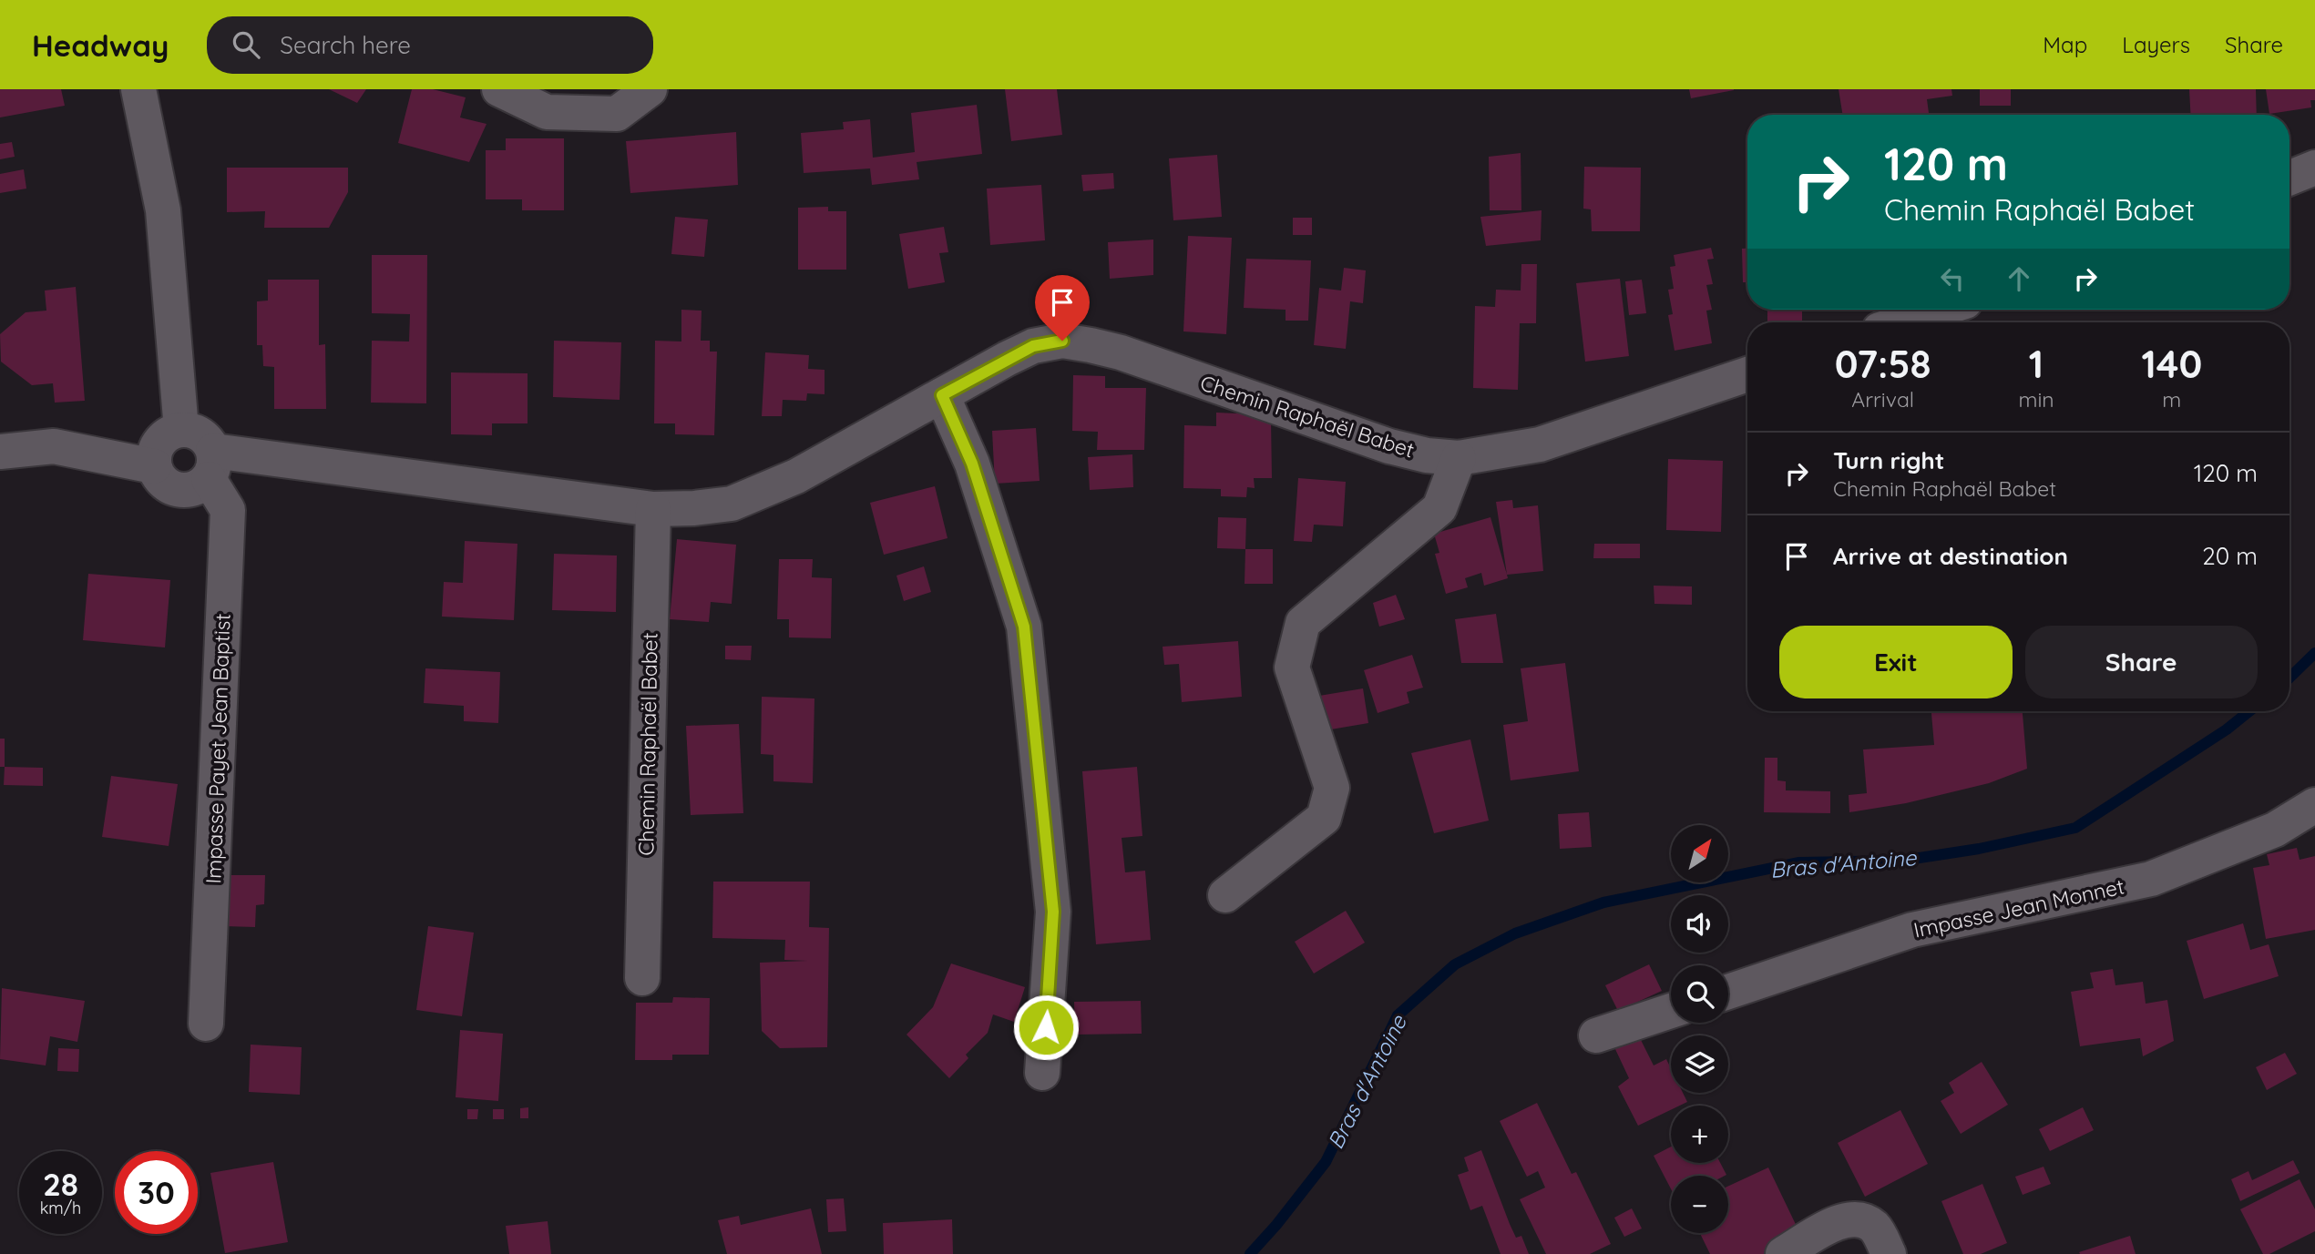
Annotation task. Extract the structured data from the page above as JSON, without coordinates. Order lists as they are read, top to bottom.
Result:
{
  "streets": {
    "street": ["Chemin Raphaël Babet", "Impasse Payet Jean Baptist", "Impasse Jean Monnet"]
  },
  "crossings": [
    ["Chemin Raphaël Babet", "Impasse Payet Jean Baptist"]
  ],
  "water": ["Bras d'Antoine"],
  "north": "top right",
  "page": {
    "header": "Headway",
    "search": "Search here",
    "nav": ["Map", "Layers", "Share"],
    "turn": ["120 m", "Chemin Raphaël Babet"],
    "eta": [
      "07:58",
      "Arrival",
      "1",
      "min",
      "140",
      "m"
    ],
    "list": [
      {
        "name": "Turn right",
        "note": "Chemin Raphaël Babet",
        "value": "120 m"
      },
      {
        "name": "Arrive at destination",
        "value": "20 m"
      }
    ],
    "buttons": ["Exit", "Share"],
    "map_buttons": ["+", "−"],
    "speed": "28 km/h",
    "limit": "30"
  }
}
